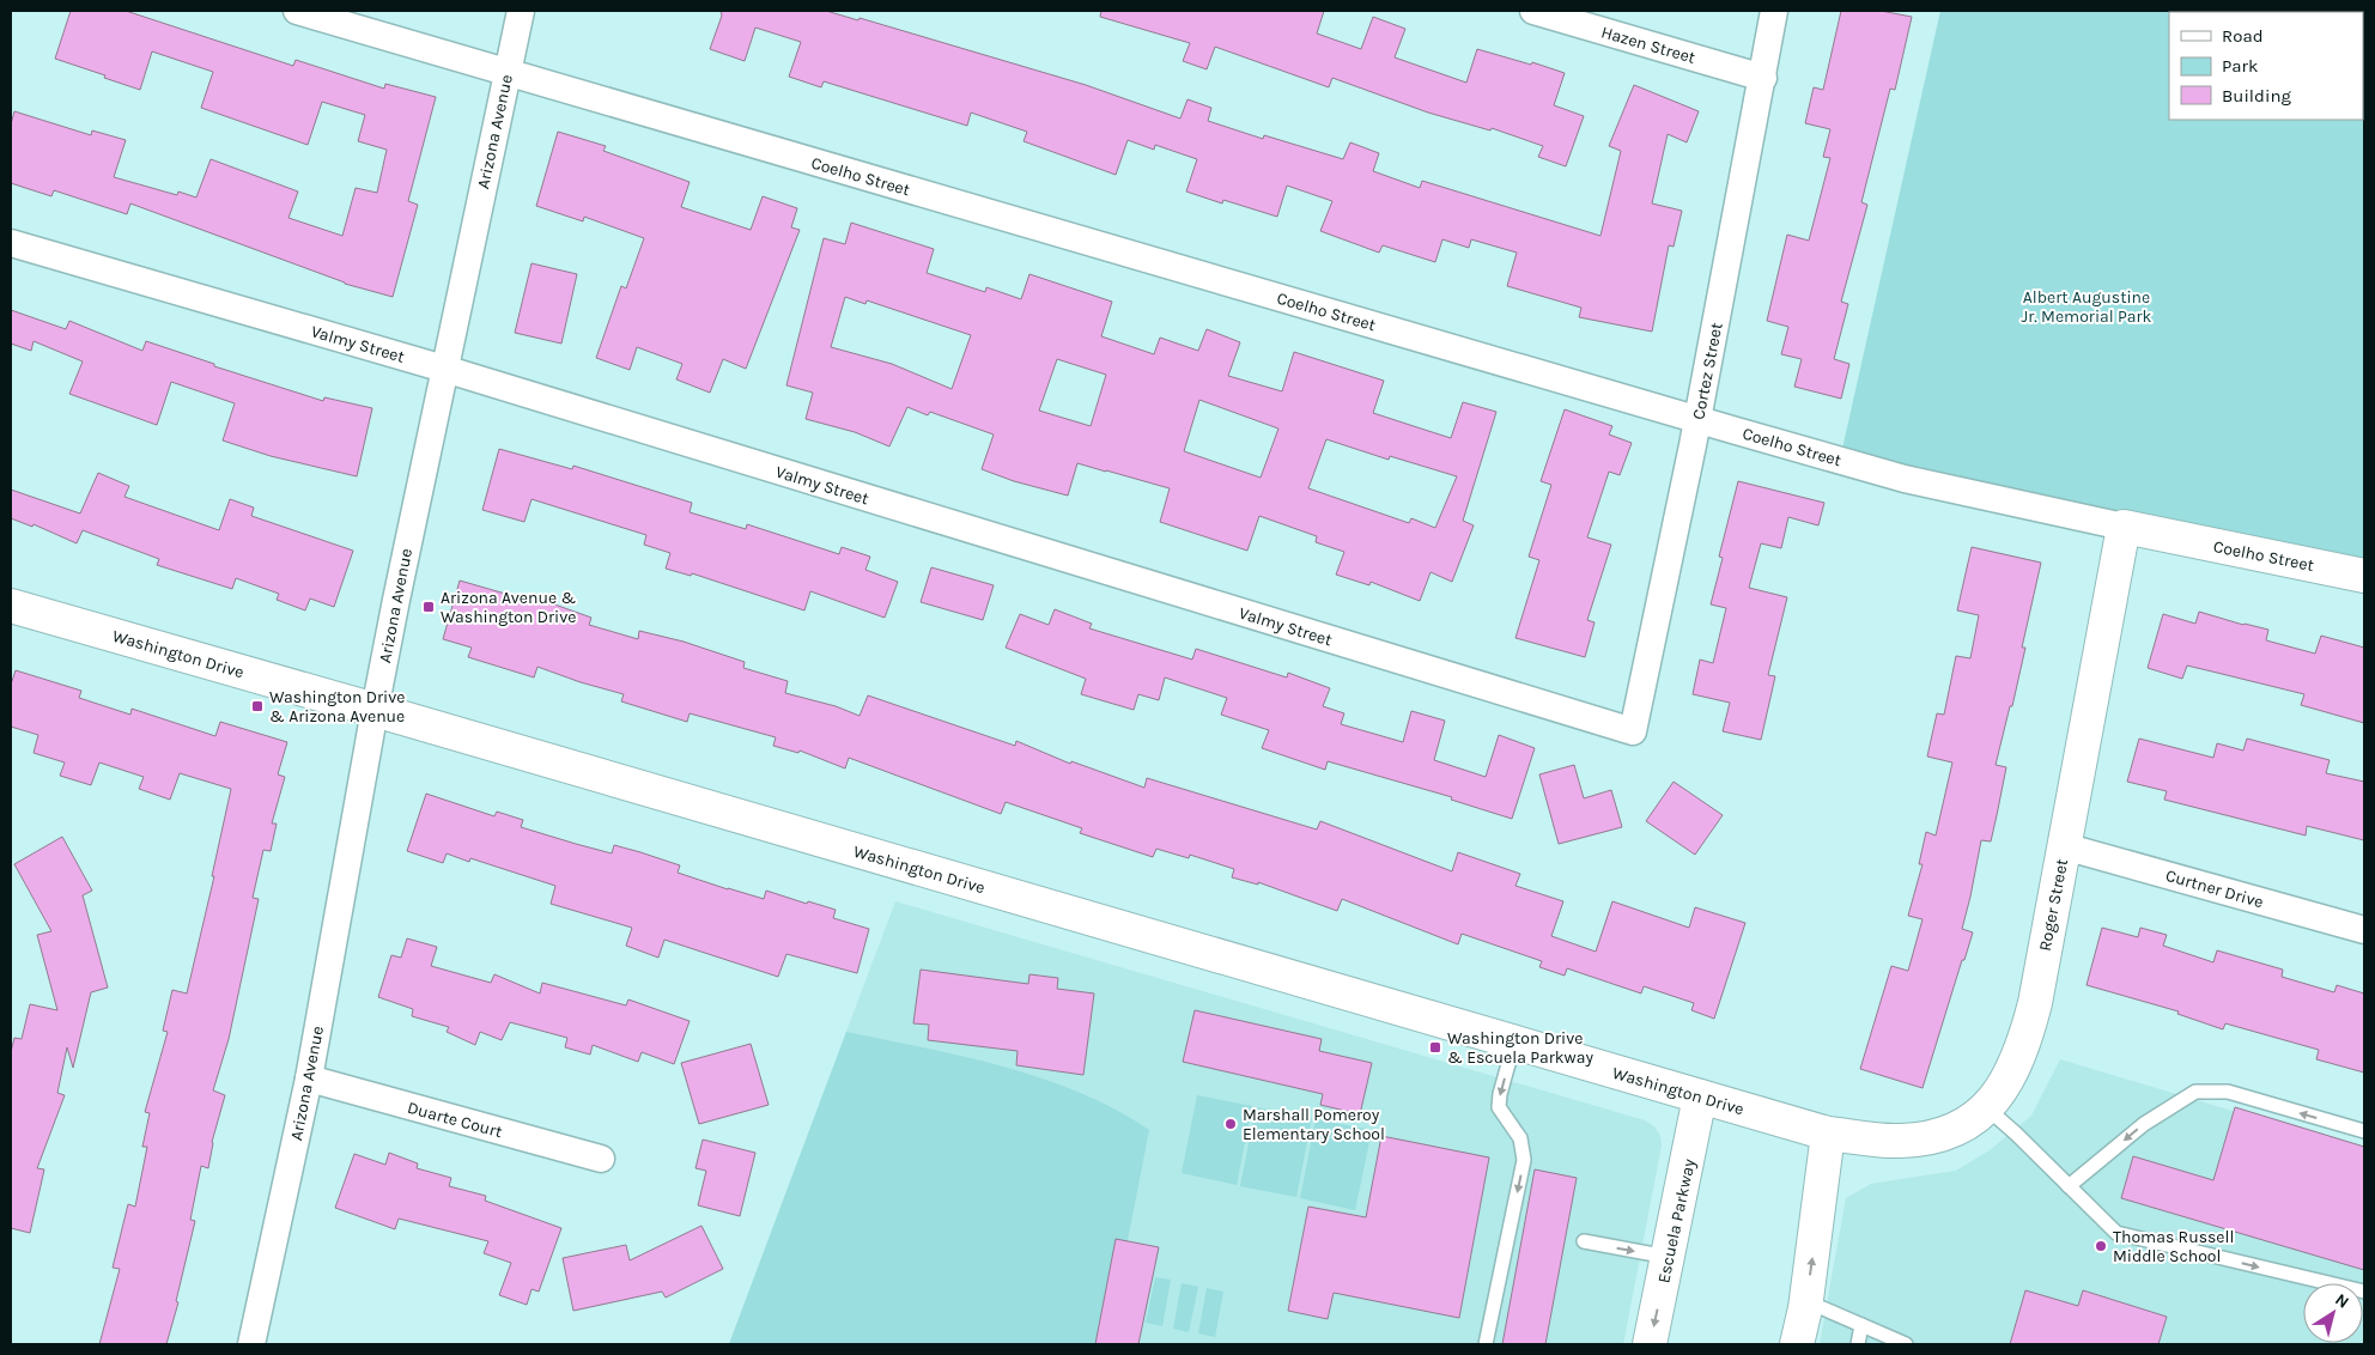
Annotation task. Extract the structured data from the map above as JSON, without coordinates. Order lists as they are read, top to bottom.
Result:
{
  "streets": {
    "street": [
      "Hazen Street",
      "Arizona Avenue",
      "Coelho Street",
      "Valmy Street",
      "Cortez Street",
      "Washington Drive",
      "Curtner Drive",
      "Roger Street",
      "Duarte Court",
      "Escuela Parkway"
    ]
  },
  "crossings": [
    ["Hazen Street", "Cortez Street"],
    ["Arizona Avenue", "Coelho Street"],
    ["Arizona Avenue", "Valmy Street"],
    ["Arizona Avenue", "Washington Drive"],
    ["Arizona Avenue", "Duarte Court"],
    ["Coelho Street", "Cortez Street"],
    ["Coelho Street", "Roger Street"],
    ["Valmy Street", "Cortez Street"],
    ["Washington Drive", "Roger Street"],
    ["Washington Drive", "Escuela Parkway"],
    ["Curtner Drive", "Roger Street"]
  ],
  "parks": ["Albert Augustine Jr. Memorial Park"],
  "places": {
    "transit": ["Arizona Avenue & Washington Drive", "Washington Drive & Arizona Avenue", "Washington Drive & Escuela Parkway"],
    "other": ["Marshall Pomeroy Elementary School", "Thomas Russell Middle School"]
  },
  "legend": ["Road", "Park", "Building"],
  "north": "top right"
}
